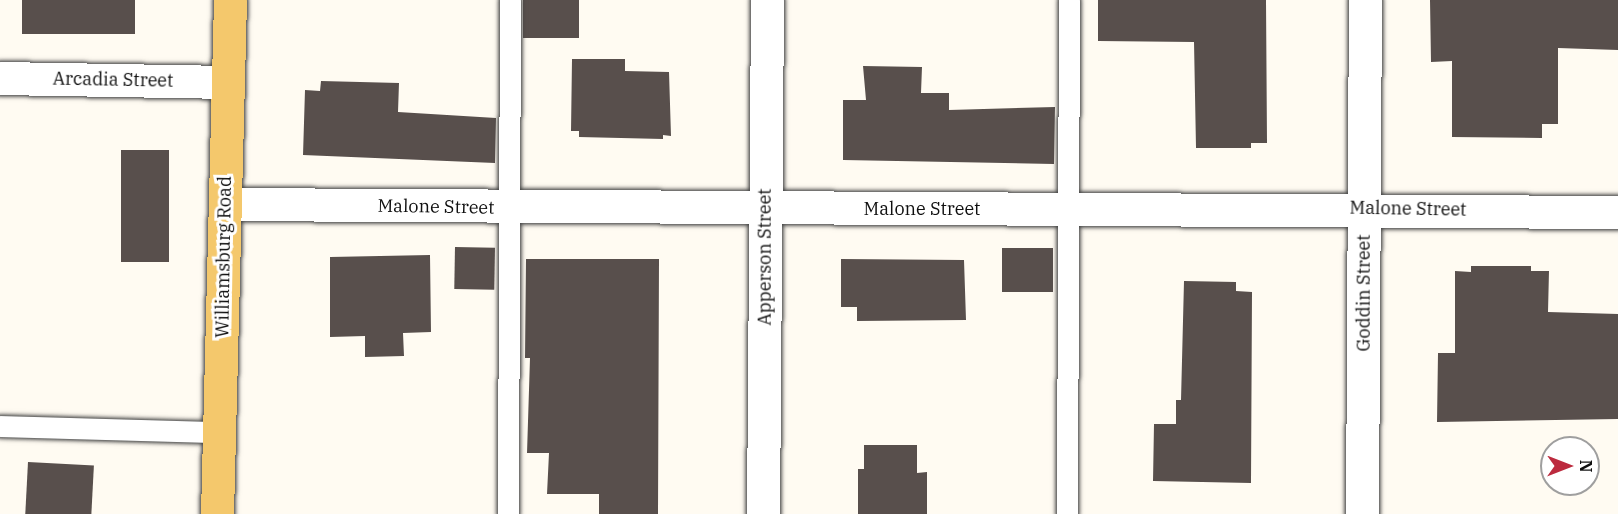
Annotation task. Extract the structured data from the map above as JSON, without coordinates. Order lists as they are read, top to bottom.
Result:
{
  "streets": {
    "main road": ["Williamsburg Road"],
    "street": [
      "Arcadia Street",
      "Malone Street",
      "Apperson Street",
      "Goddin Street"
    ]
  },
  "crossings": [
    ["Arcadia Street", "Williamsburg Road"],
    ["Malone Street", "Williamsburg Road"],
    ["Malone Street", "Apperson Street"],
    ["Malone Street", "Goddin Street"]
  ],
  "north": "right"
}
